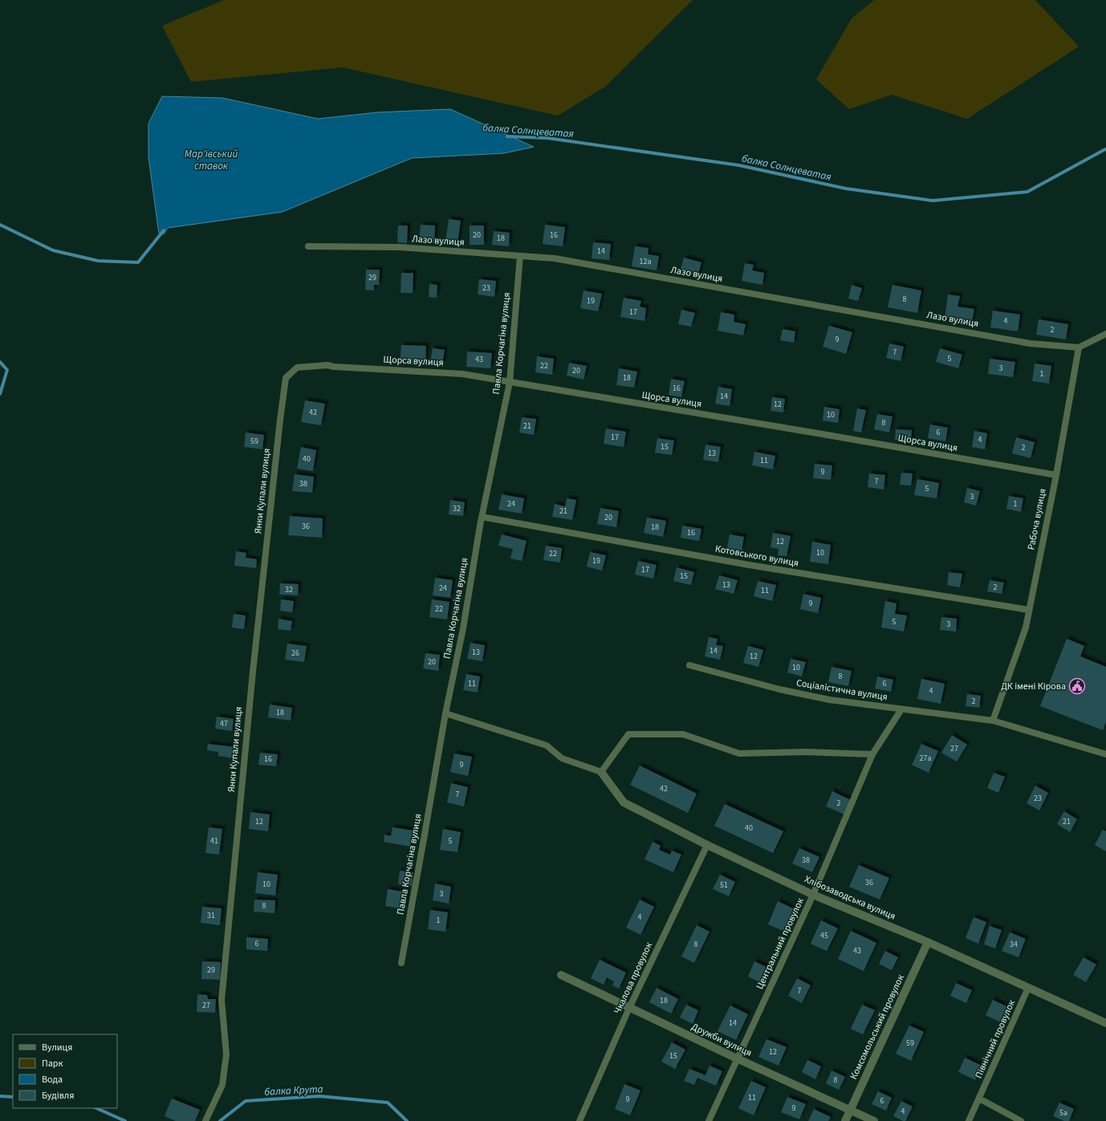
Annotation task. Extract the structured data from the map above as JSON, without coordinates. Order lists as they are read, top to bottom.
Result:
{
  "streets": {
    "street": ["Хлібозаводська вулиця", "Комсомольський провулок", "Дружби вулиця"],
    "lane": [
      "Лазо вулиця",
      "Павла Корчагіна вулиця",
      "Щорса вулиця",
      "Янки Купали вулиця",
      "Рабоча вулиця",
      "Котовського вулиця",
      "Соціалістична вулиця",
      "Центральний провулок",
      "Чкалова провулок",
      "Північний провулок"
    ]
  },
  "crossings": [
    ["Лазо вулиця", "Павла Корчагіна вулиця"],
    ["Лазо вулиця", "Рабоча вулиця"],
    ["Павла Корчагіна вулиця", "Щорса вулиця"],
    ["Павла Корчагіна вулиця", "Котовського вулиця"],
    ["Щорса вулиця", "Янки Купали вулиця"],
    ["Щорса вулиця", "Рабоча вулиця"],
    ["Рабоча вулиця", "Котовського вулиця"],
    ["Рабоча вулиця", "Соціалістична вулиця"],
    ["Соціалістична вулиця", "Центральний провулок"],
    ["Хлібозаводська вулиця", "Центральний провулок"],
    ["Хлібозаводська вулиця", "Чкалова провулок"],
    ["Хлібозаводська вулиця", "Комсомольський провулок"],
    ["Хлібозаводська вулиця", "Північний провулок"],
    ["Центральний провулок", "Дружби вулиця"],
    ["Чкалова провулок", "Дружби вулиця"],
    ["Комсомольський провулок", "Дружби вулиця"]
  ],
  "water": ["балка Солнцеватая", "Мар'ївський ставок", "балка Крута"],
  "places": {
    "public building": ["ДК імені Кірова"]
  },
  "house_numbers": [
    "20",
    "16",
    "18",
    "14",
    "12а",
    "29",
    "23",
    "8",
    "19",
    "17",
    "4",
    "2",
    "9",
    "7",
    "5",
    "43",
    "22",
    "3",
    "20",
    "1",
    "18",
    "16",
    "14",
    "12",
    "42",
    "10",
    "8",
    "21",
    "6",
    "17",
    "4",
    "59",
    "15",
    "2",
    "13",
    "40",
    "11",
    "9",
    "7",
    "38",
    "5",
    "3",
    "24",
    "1",
    "32",
    "21",
    "20",
    "36",
    "18",
    "16",
    "12",
    "10",
    "22",
    "19",
    "17",
    "15",
    "13",
    "2",
    "24",
    "32",
    "11",
    "9",
    "22",
    "5",
    "3",
    "14",
    "13",
    "26",
    "12",
    "20",
    "10",
    "8",
    "11",
    "6",
    "4",
    "2",
    "18",
    "47",
    "27",
    "27а",
    "16",
    "9",
    "42",
    "7",
    "23",
    "2",
    "12",
    "21",
    "40",
    "41",
    "5",
    "38",
    "36",
    "10",
    "51",
    "3",
    "8",
    "31",
    "4",
    "1",
    "45",
    "6",
    "8",
    "34",
    "43",
    "29",
    "7",
    "18",
    "27",
    "14",
    "59",
    "12",
    "15",
    "8",
    "11",
    "9",
    "6",
    "9",
    "4",
    "5а"
  ],
  "legend": [
    "Вулиця",
    "Парк",
    "Вода",
    "Будівля"
  ]
}
